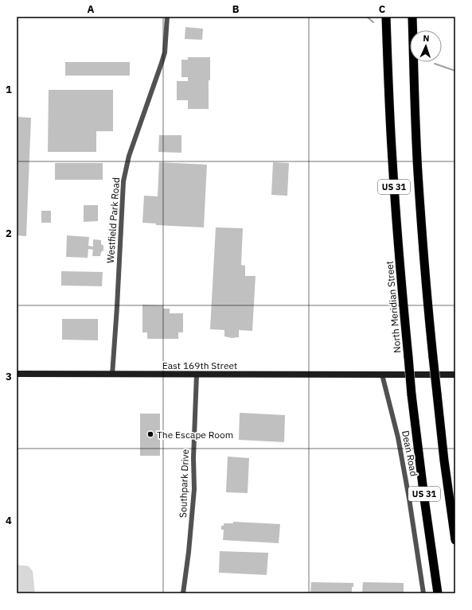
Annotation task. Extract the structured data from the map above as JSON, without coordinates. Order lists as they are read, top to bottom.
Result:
{
  "streets": {
    "highway": ["US 31", "North Meridian Street"],
    "street": [
      "Westfield Park Road",
      "East 169th Street",
      "Dean Road",
      "Southpark Drive"
    ]
  },
  "crossings": [
    ["Westfield Park Road", "East 169th Street"],
    ["East 169th Street", "Dean Road"],
    ["East 169th Street", "Southpark Drive"]
  ],
  "places": ["The Escape Room"],
  "north": "top",
  "grid": {
    "columns": ["A", "B", "C"],
    "rows": [
      "1",
      "2",
      "3",
      "4"
    ]
  }
}
